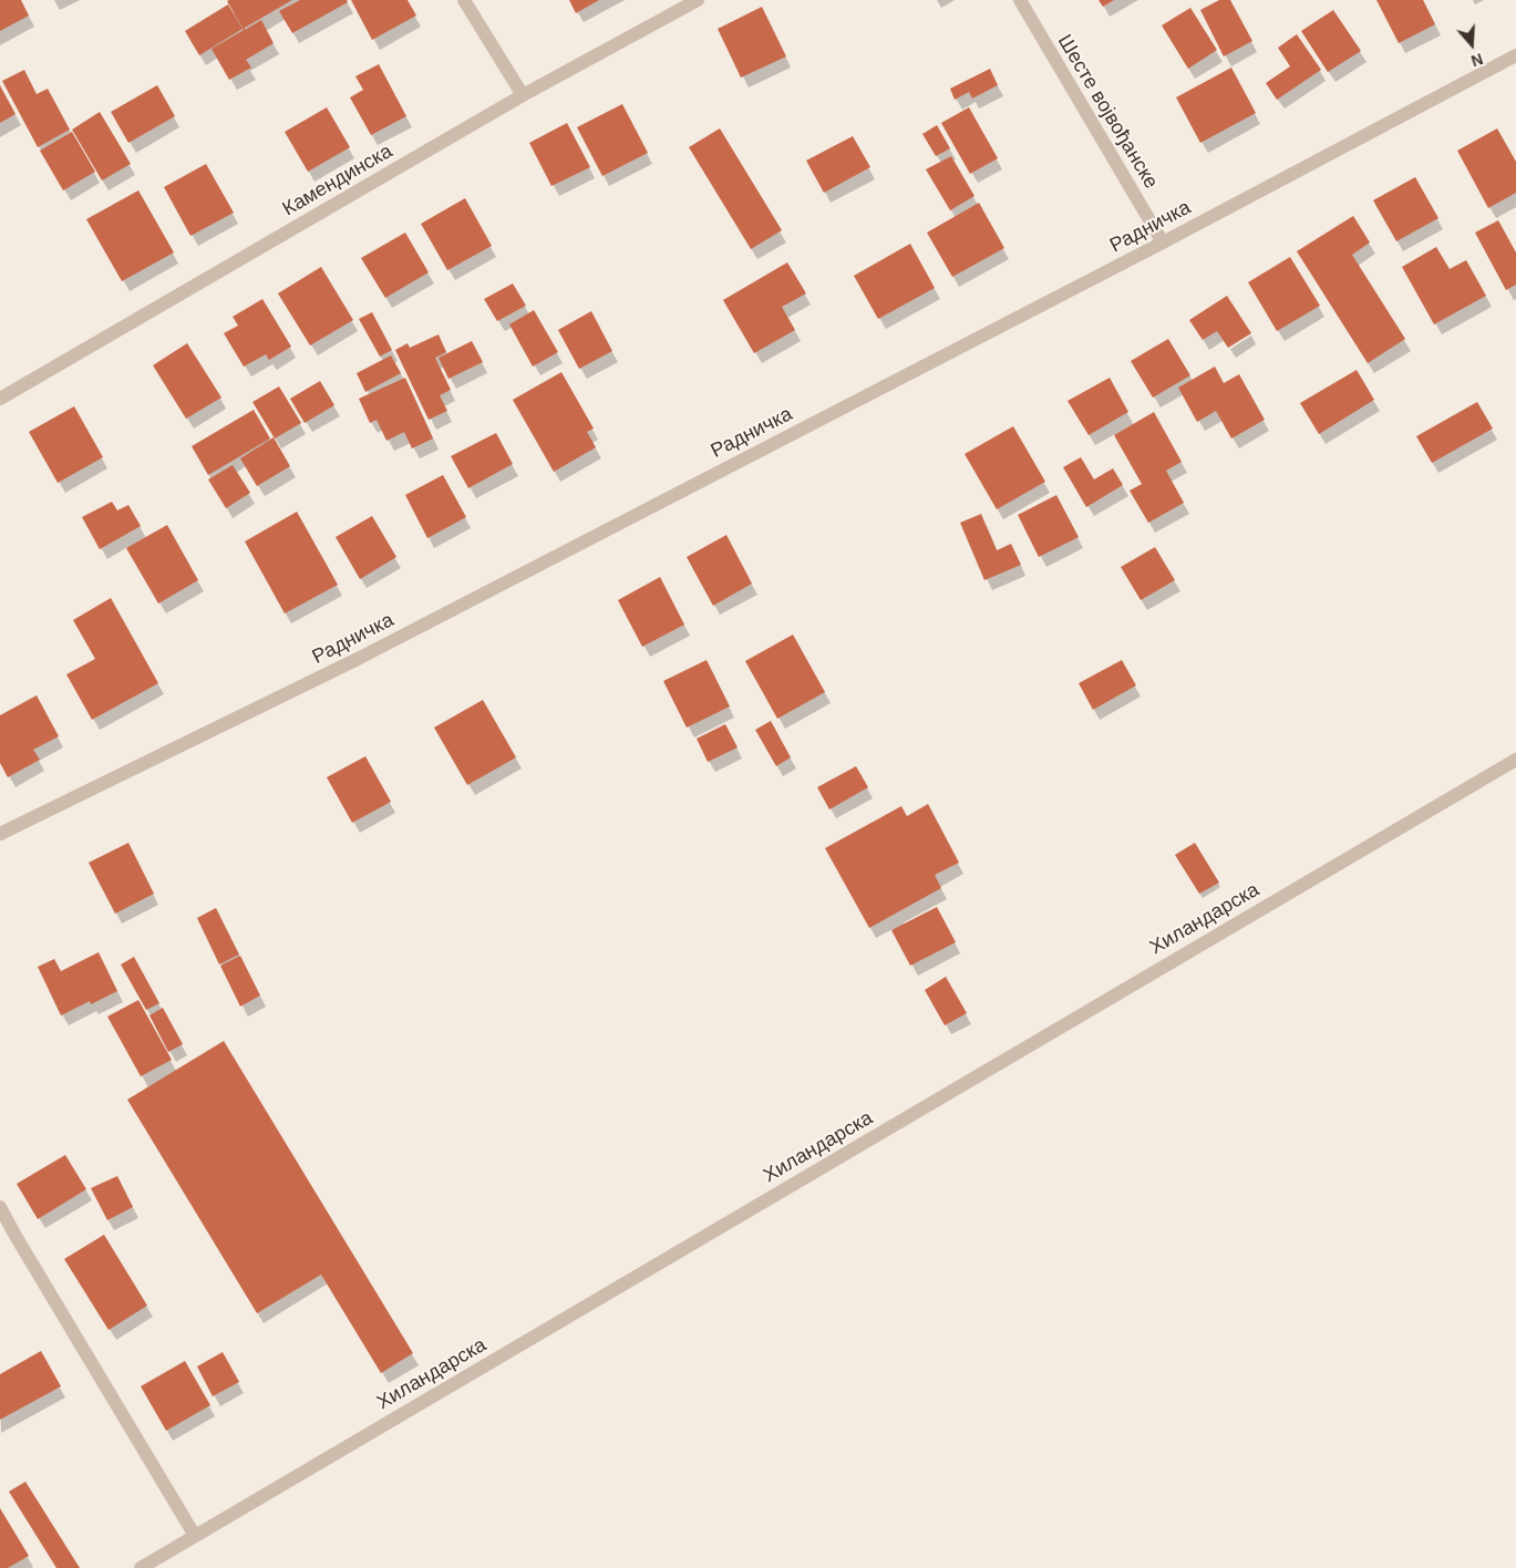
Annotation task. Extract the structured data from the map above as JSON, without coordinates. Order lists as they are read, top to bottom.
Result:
{
  "streets": {
    "street": [
      "Шесте војвођанске",
      "Камендинска",
      "Радничка",
      "Хиландарска"
    ]
  },
  "crossings": [
    ["Шесте војвођанске", "Радничка"]
  ],
  "north": "bottom"
}
